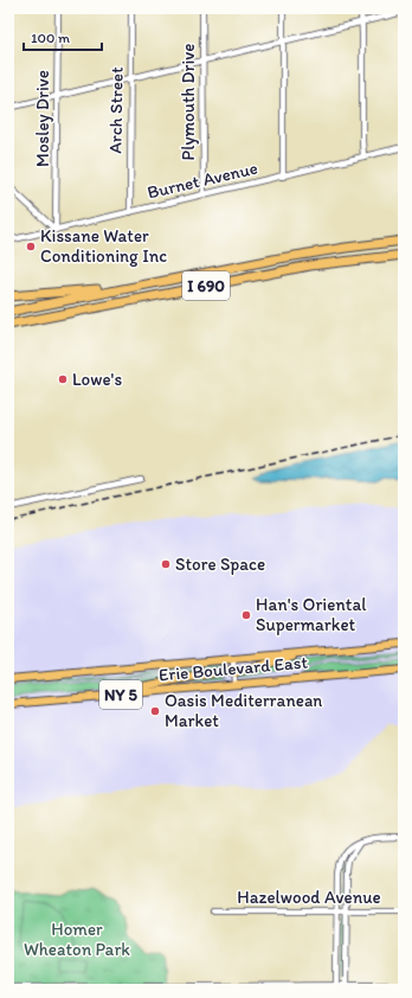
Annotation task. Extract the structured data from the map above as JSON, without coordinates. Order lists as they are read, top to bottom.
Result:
{
  "streets": {
    "highway": ["I 690"],
    "main road": ["Erie Boulevard East", "NY 5"],
    "street": [
      "Plymouth Drive",
      "Arch Street",
      "Mosley Drive",
      "Burnet Avenue",
      "Hazelwood Avenue"
    ]
  },
  "crossings": [
    ["Plymouth Drive", "Burnet Avenue"],
    ["Arch Street", "Burnet Avenue"],
    ["Mosley Drive", "Burnet Avenue"]
  ],
  "parks": ["Homer Wheaton Park"],
  "places": [
    "Kissane Water Conditioning Inc",
    "Lowe's",
    "Store Space",
    "Han's Oriental Supermarket",
    "Oasis Mediterranean Market"
  ],
  "scale_bar": "100 m"
}
